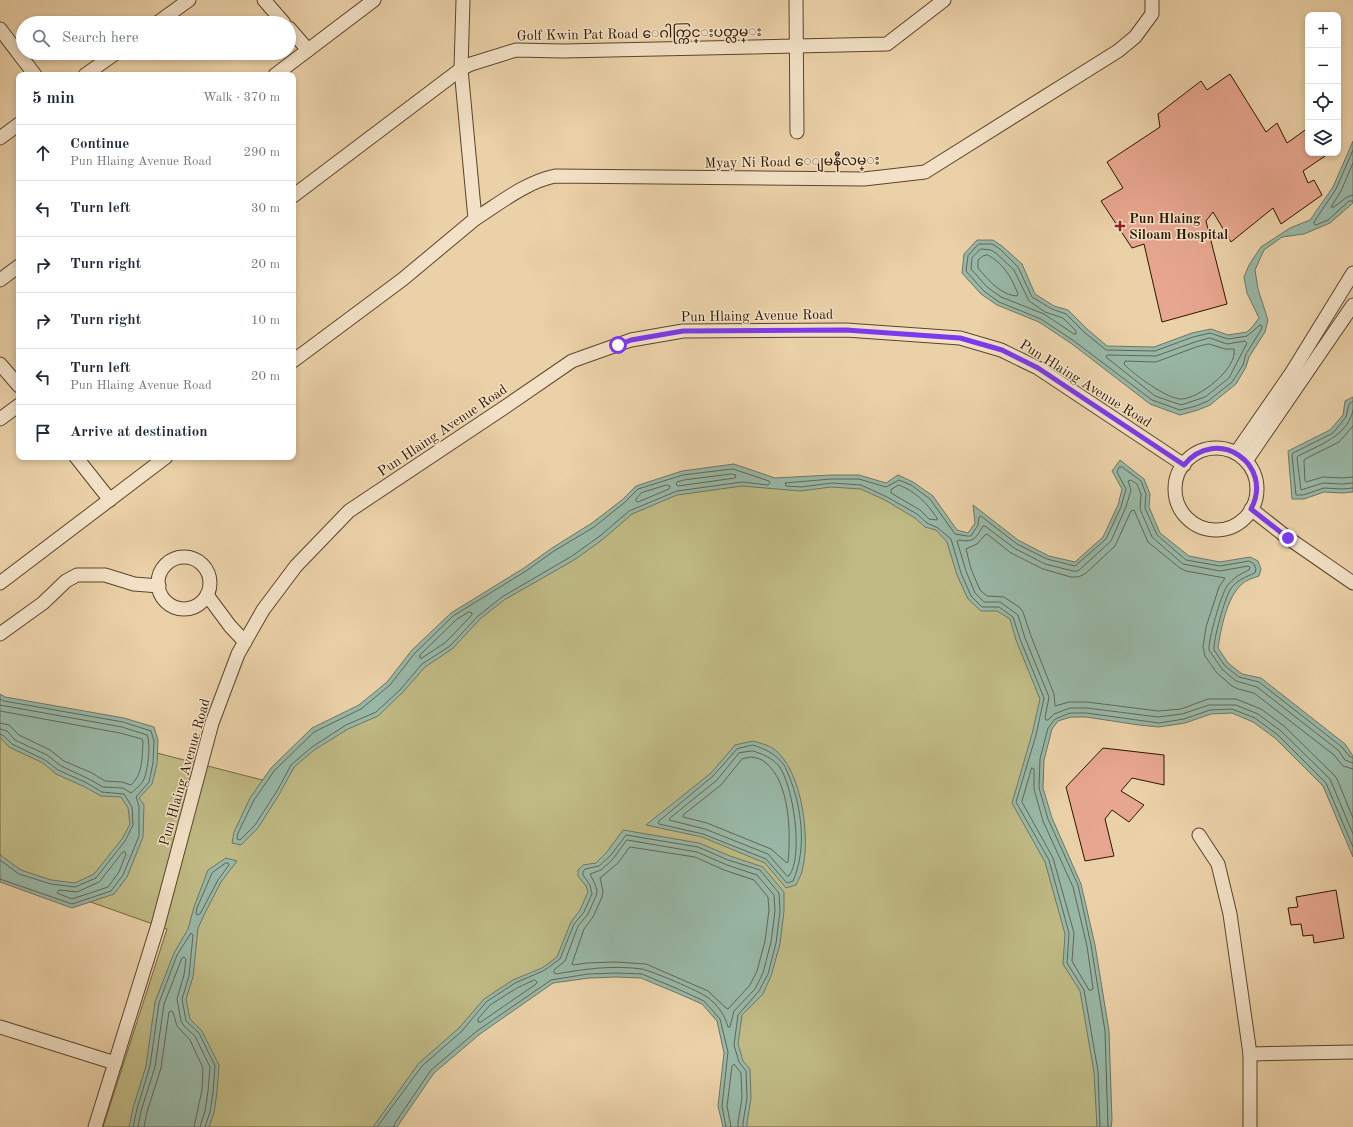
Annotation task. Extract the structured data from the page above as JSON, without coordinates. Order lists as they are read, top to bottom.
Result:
{
  "streets": {
    "street": ["Golf Kwin Pat Road ေဂါက္ကြင္းပတ္လမ္း", "Myay Ni Road ေျမနီလမ္း", "Pun Hlaing Avenue Road"]
  },
  "places": {
    "health": ["Pun Hlaing Siloam Hospital"]
  },
  "page": {
    "map_buttons": ["+", "−"],
    "search": "Search here",
    "heading": ["5 min", "Walk · 370 m"],
    "list": [
      ["Continue", "Pun Hlaing Avenue Road", "290 m"],
      ["Turn left", "30 m"],
      ["Turn right", "20 m"],
      ["Turn right", "10 m"],
      ["Turn left", "Pun Hlaing Avenue Road", "20 m"],
      "Arrive at destination"
    ]
  }
}
